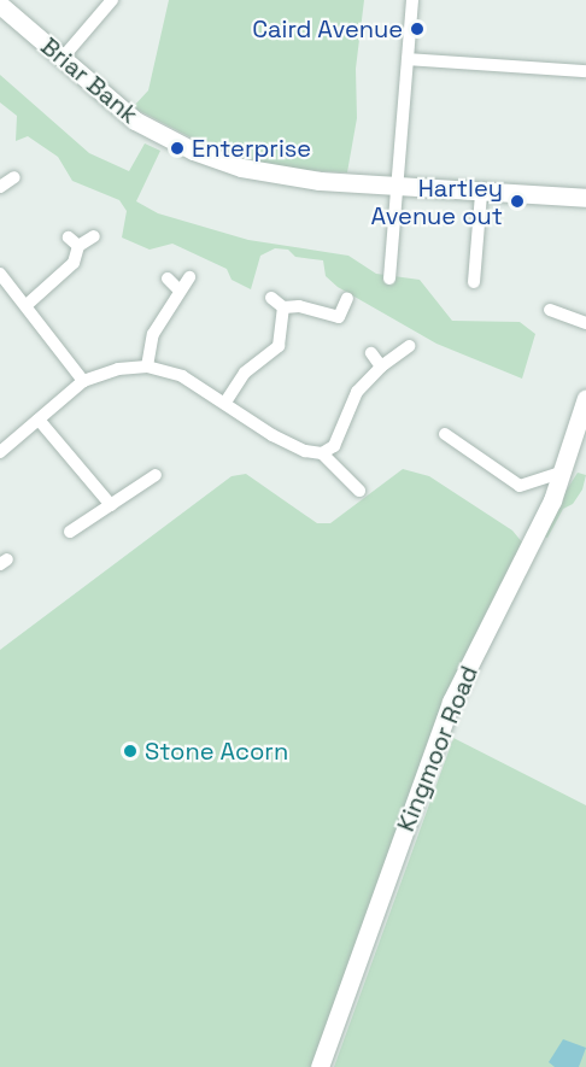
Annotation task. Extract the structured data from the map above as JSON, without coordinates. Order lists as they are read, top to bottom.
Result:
{
  "streets": {
    "street": ["Briar Bank", "Kingmoor Road"]
  },
  "places": [
    "Caird Avenue",
    "Enterprise",
    "Hartley Avenue out",
    "Stone Acorn"
  ]
}
